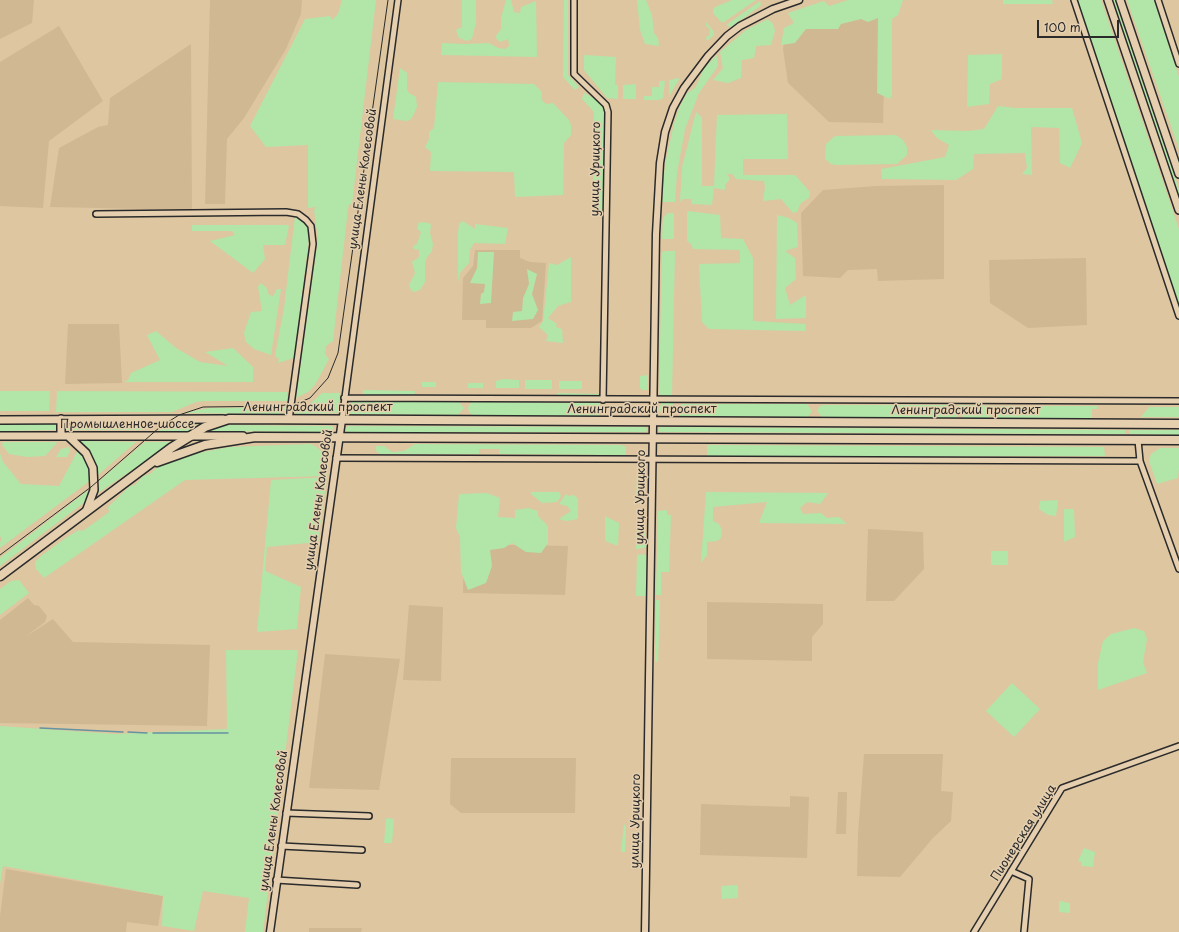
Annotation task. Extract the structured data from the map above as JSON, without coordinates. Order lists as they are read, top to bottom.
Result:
{
  "streets": {
    "main road": ["Ленинградский проспект", "Промышленное шоссе"],
    "street": ["улица Урицкого", "улица Елены Колесовой", "Пионерская улица"]
  },
  "crossings": [
    ["улица Урицкого", "Ленинградский проспект"],
    ["улица Елены Колесовой", "Ленинградский проспект"],
    ["Ленинградский проспект", "Промышленное шоссе"]
  ],
  "scale_bar": "100 m"
}
